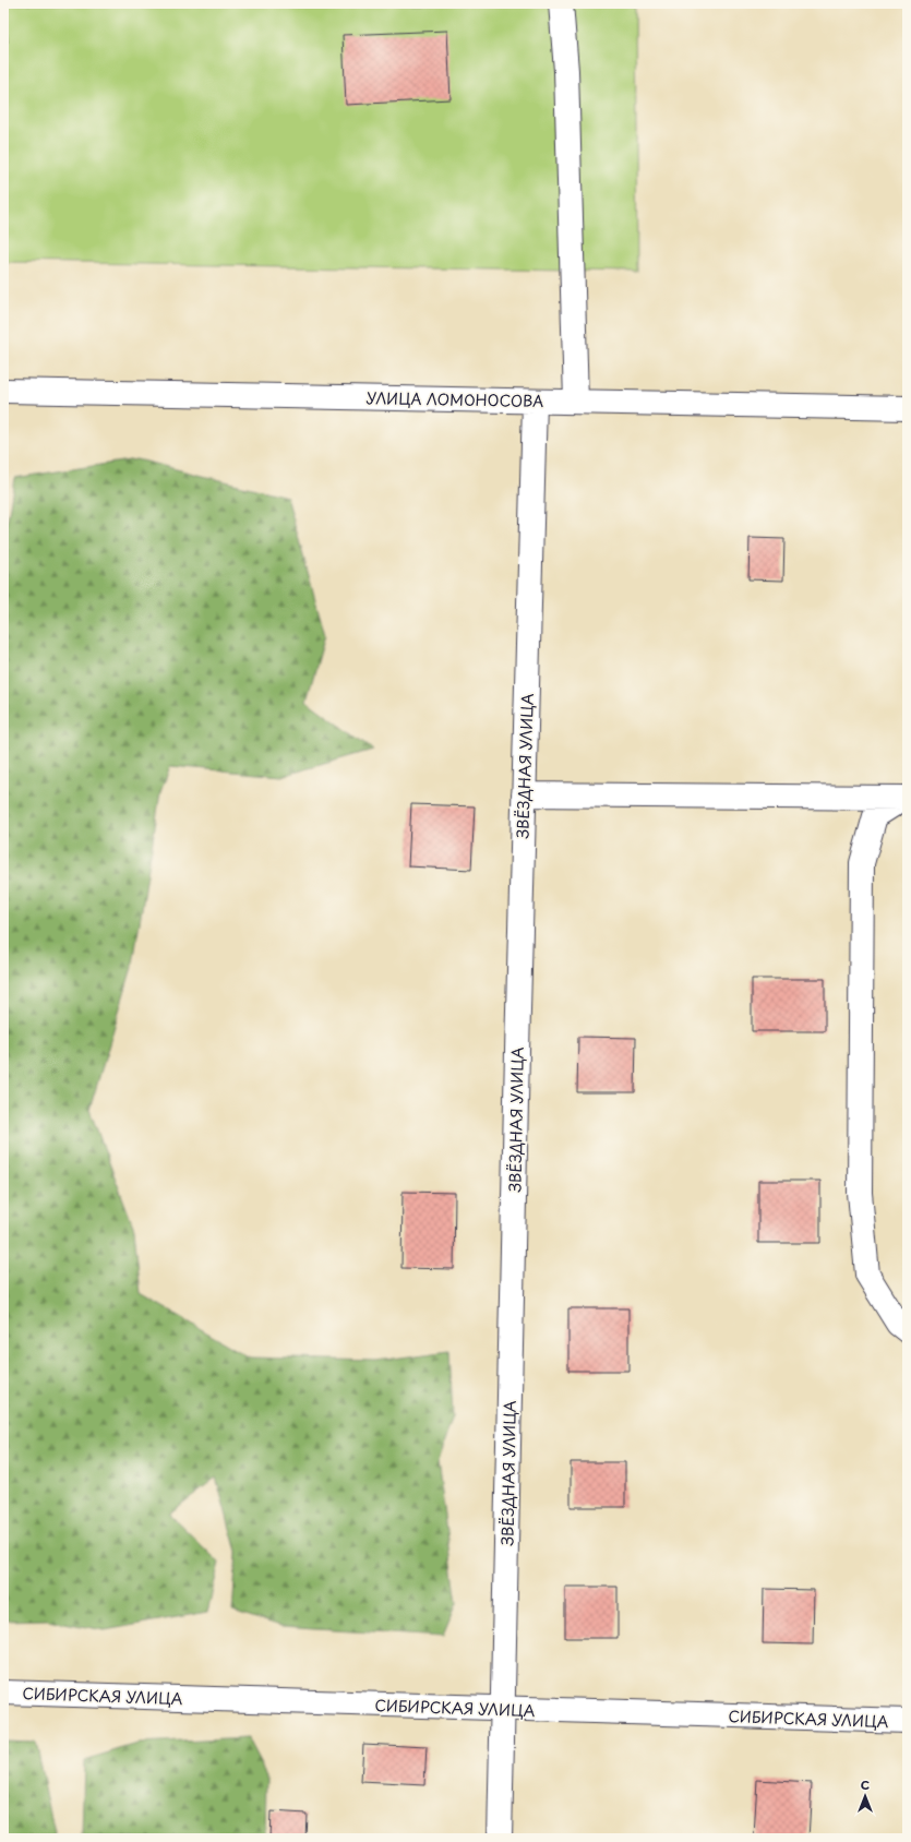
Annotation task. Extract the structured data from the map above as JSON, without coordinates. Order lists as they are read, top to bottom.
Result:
{
  "streets": {
    "street": ["УЛИЦА ЛОМОНОСОВА", "ЗВЁЗДНАЯ УЛИЦА", "СИБИРСКАЯ УЛИЦА"]
  },
  "crossings": [
    ["УЛИЦА ЛОМОНОСОВА", "ЗВЁЗДНАЯ УЛИЦА"],
    ["ЗВЁЗДНАЯ УЛИЦА", "СИБИРСКАЯ УЛИЦА"]
  ],
  "north": "top"
}
